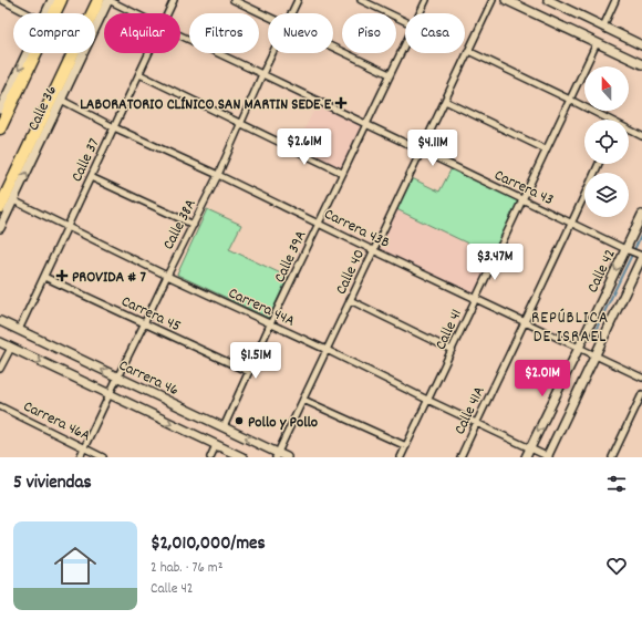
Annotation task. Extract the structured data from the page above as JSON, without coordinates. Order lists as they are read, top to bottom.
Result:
{
  "streets": {
    "street": [
      "Calle 36",
      "Calle 37",
      "Carrera 43",
      "Calle 38A",
      "Carrera 43B",
      "Calle 39A",
      "Calle 42",
      "Calle 40",
      "Carrera 44A",
      "Carrera 45",
      "Calle 41",
      "Carrera 46",
      "Calle 41A",
      "Carrera 46A"
    ]
  },
  "crossings": [
    ["Calle 36", "Carrera 43"],
    ["Calle 36", "Carrera 43B"],
    ["Calle 36", "Carrera 44A"],
    ["Calle 37", "Carrera 43B"],
    ["Calle 37", "Carrera 44A"],
    ["Calle 37", "Carrera 45"],
    ["Calle 37", "Carrera 46"],
    ["Carrera 43", "Calle 38A"],
    ["Carrera 43", "Calle 39A"],
    ["Carrera 43", "Calle 42"],
    ["Carrera 43", "Calle 40"],
    ["Carrera 43", "Calle 41"],
    ["Carrera 43", "Calle 41A"],
    ["Calle 38A", "Carrera 43B"],
    ["Calle 38A", "Carrera 44A"],
    ["Calle 38A", "Carrera 45"],
    ["Calle 38A", "Carrera 46"],
    ["Calle 38A", "Carrera 46A"],
    ["Carrera 43B", "Calle 39A"],
    ["Carrera 43B", "Calle 42"],
    ["Carrera 43B", "Calle 40"],
    ["Carrera 43B", "Calle 41"],
    ["Carrera 43B", "Calle 41A"],
    ["Calle 39A", "Carrera 44A"],
    ["Calle 39A", "Carrera 45"],
    ["Calle 39A", "Carrera 46"],
    ["Calle 42", "Carrera 44A"],
    ["Calle 40", "Carrera 44A"],
    ["Calle 40", "Carrera 46"],
    ["Carrera 44A", "Calle 41"],
    ["Carrera 44A", "Calle 41A"]
  ],
  "districts": ["REPÚBLICA DE ISRAEL"],
  "places": {
    "health": ["LABORATORIO CLÍNICO SAN MARTIN SEDE E", "PROVIDA # 7"],
    "other": ["Pollo y Pollo"]
  },
  "north": "top",
  "page": {
    "chip": [
      "Comprar",
      "Alquilar",
      "Filtros",
      "Nuevo",
      "Piso",
      "Casa"
    ],
    "price": [
      "$2.61M",
      "$4.11M",
      "$3.47M",
      "$1.51M",
      "$2.01M"
    ],
    "heading": "5 viviendas",
    "list": [
      {
        "name": "$2,010,000/mes",
        "note": "2 hab. · 76 m² · Calle 42"
      }
    ]
  }
}
